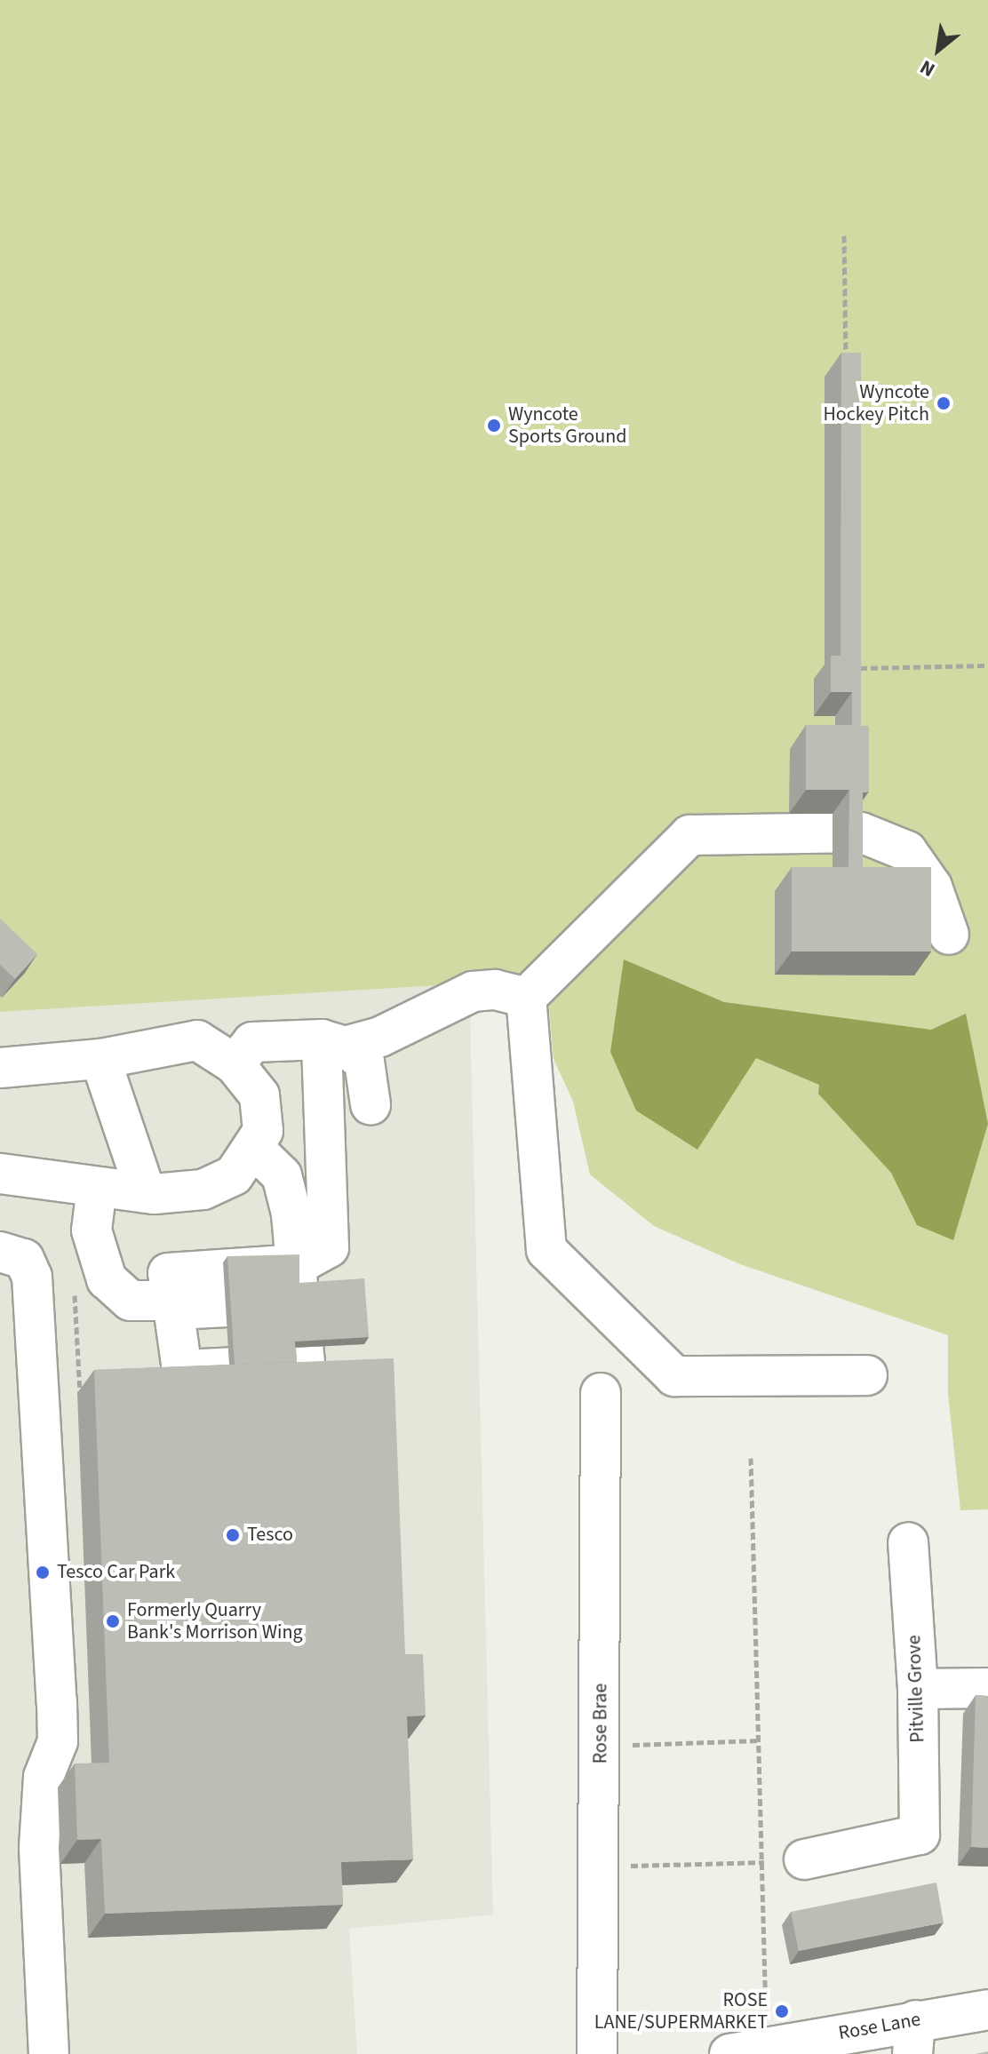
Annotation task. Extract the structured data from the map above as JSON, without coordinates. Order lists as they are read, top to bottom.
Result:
{
  "streets": {
    "street": ["Pitville Grove", "Rose Brae", "Rose Lane"]
  },
  "places": [
    "Wyncote Hockey Pitch",
    "Wyncote Sports Ground",
    "Tesco",
    "Tesco Car Park",
    "Formerly Quarry Bank's Morrison Wing",
    "ROSE LANE/SUPERMARKET"
  ],
  "north": "bottom left"
}
